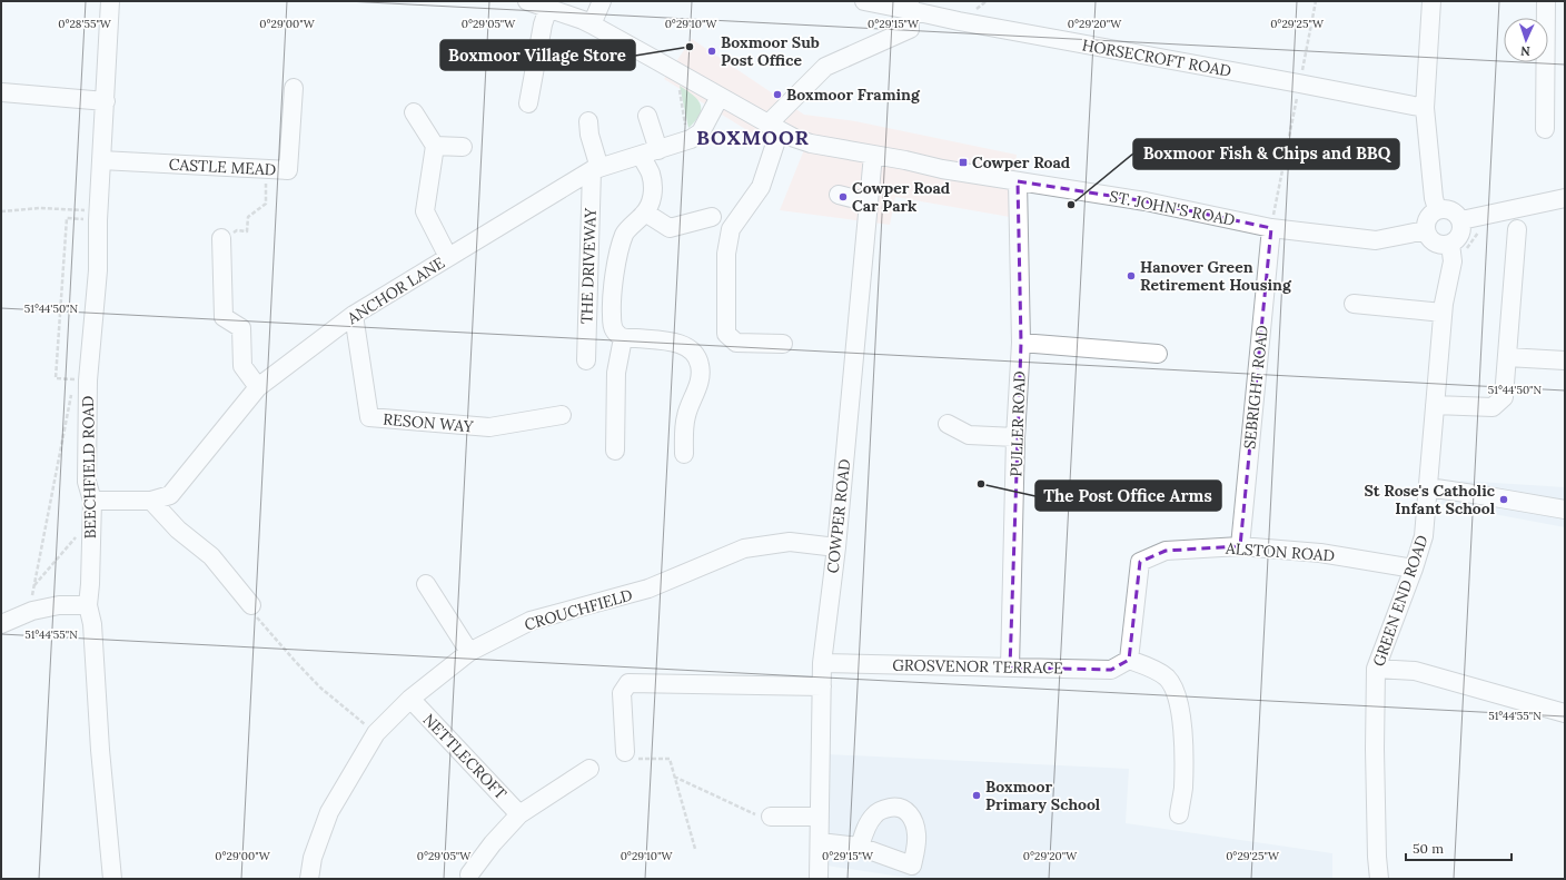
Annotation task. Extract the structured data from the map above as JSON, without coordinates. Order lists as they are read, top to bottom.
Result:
{
  "streets": {
    "street": [
      "HORSECROFT ROAD",
      "CASTLE MEAD",
      "ST. JOHN'S ROAD",
      "THE DRIVEWAY",
      "ANCHOR LANE",
      "SEBRIGHT ROAD",
      "RESON WAY",
      "PULLER ROAD",
      "BEECHFIELD ROAD",
      "COWPER ROAD",
      "ALSTON ROAD",
      "GREEN END ROAD",
      "CROUCHFIELD",
      "GROSVENOR TERRACE",
      "NETTLECROFT"
    ]
  },
  "crossings": [
    ["CASTLE MEAD", "BEECHFIELD ROAD"],
    ["ST. JOHN'S ROAD", "ANCHOR LANE"],
    ["ST. JOHN'S ROAD", "SEBRIGHT ROAD"],
    ["ST. JOHN'S ROAD", "PULLER ROAD"],
    ["ST. JOHN'S ROAD", "COWPER ROAD"],
    ["ST. JOHN'S ROAD", "GREEN END ROAD"],
    ["THE DRIVEWAY", "ANCHOR LANE"],
    ["ANCHOR LANE", "RESON WAY"],
    ["ANCHOR LANE", "BEECHFIELD ROAD"],
    ["SEBRIGHT ROAD", "ALSTON ROAD"],
    ["PULLER ROAD", "GROSVENOR TERRACE"],
    ["COWPER ROAD", "CROUCHFIELD"],
    ["COWPER ROAD", "GROSVENOR TERRACE"],
    ["ALSTON ROAD", "GREEN END ROAD"],
    ["ALSTON ROAD", "GROSVENOR TERRACE"],
    ["CROUCHFIELD", "NETTLECROFT"]
  ],
  "districts": ["BOXMOOR"],
  "places": {
    "other": [
      "Boxmoor Village Store",
      "Boxmoor Sub Post Office",
      "Boxmoor Framing",
      "Cowper Road Car Park",
      "Boxmoor Fish & Chips and BBQ",
      "Hanover Green Retirement Housing",
      "The Post Office Arms",
      "St Rose's Catholic Infant School",
      "Boxmoor Primary School"
    ],
    "transit": ["Cowper Road"]
  },
  "scale_bar": "50 m",
  "north": "bottom",
  "coordinates": [
    "0°28'55\"W",
    "0°29'00\"W",
    "0°29'05\"W",
    "0°29'10\"W",
    "0°29'15\"W",
    "0°29'20\"W",
    "0°29'25\"W",
    "51°44'50\"N",
    "51°44'55\"N"
  ]
}
